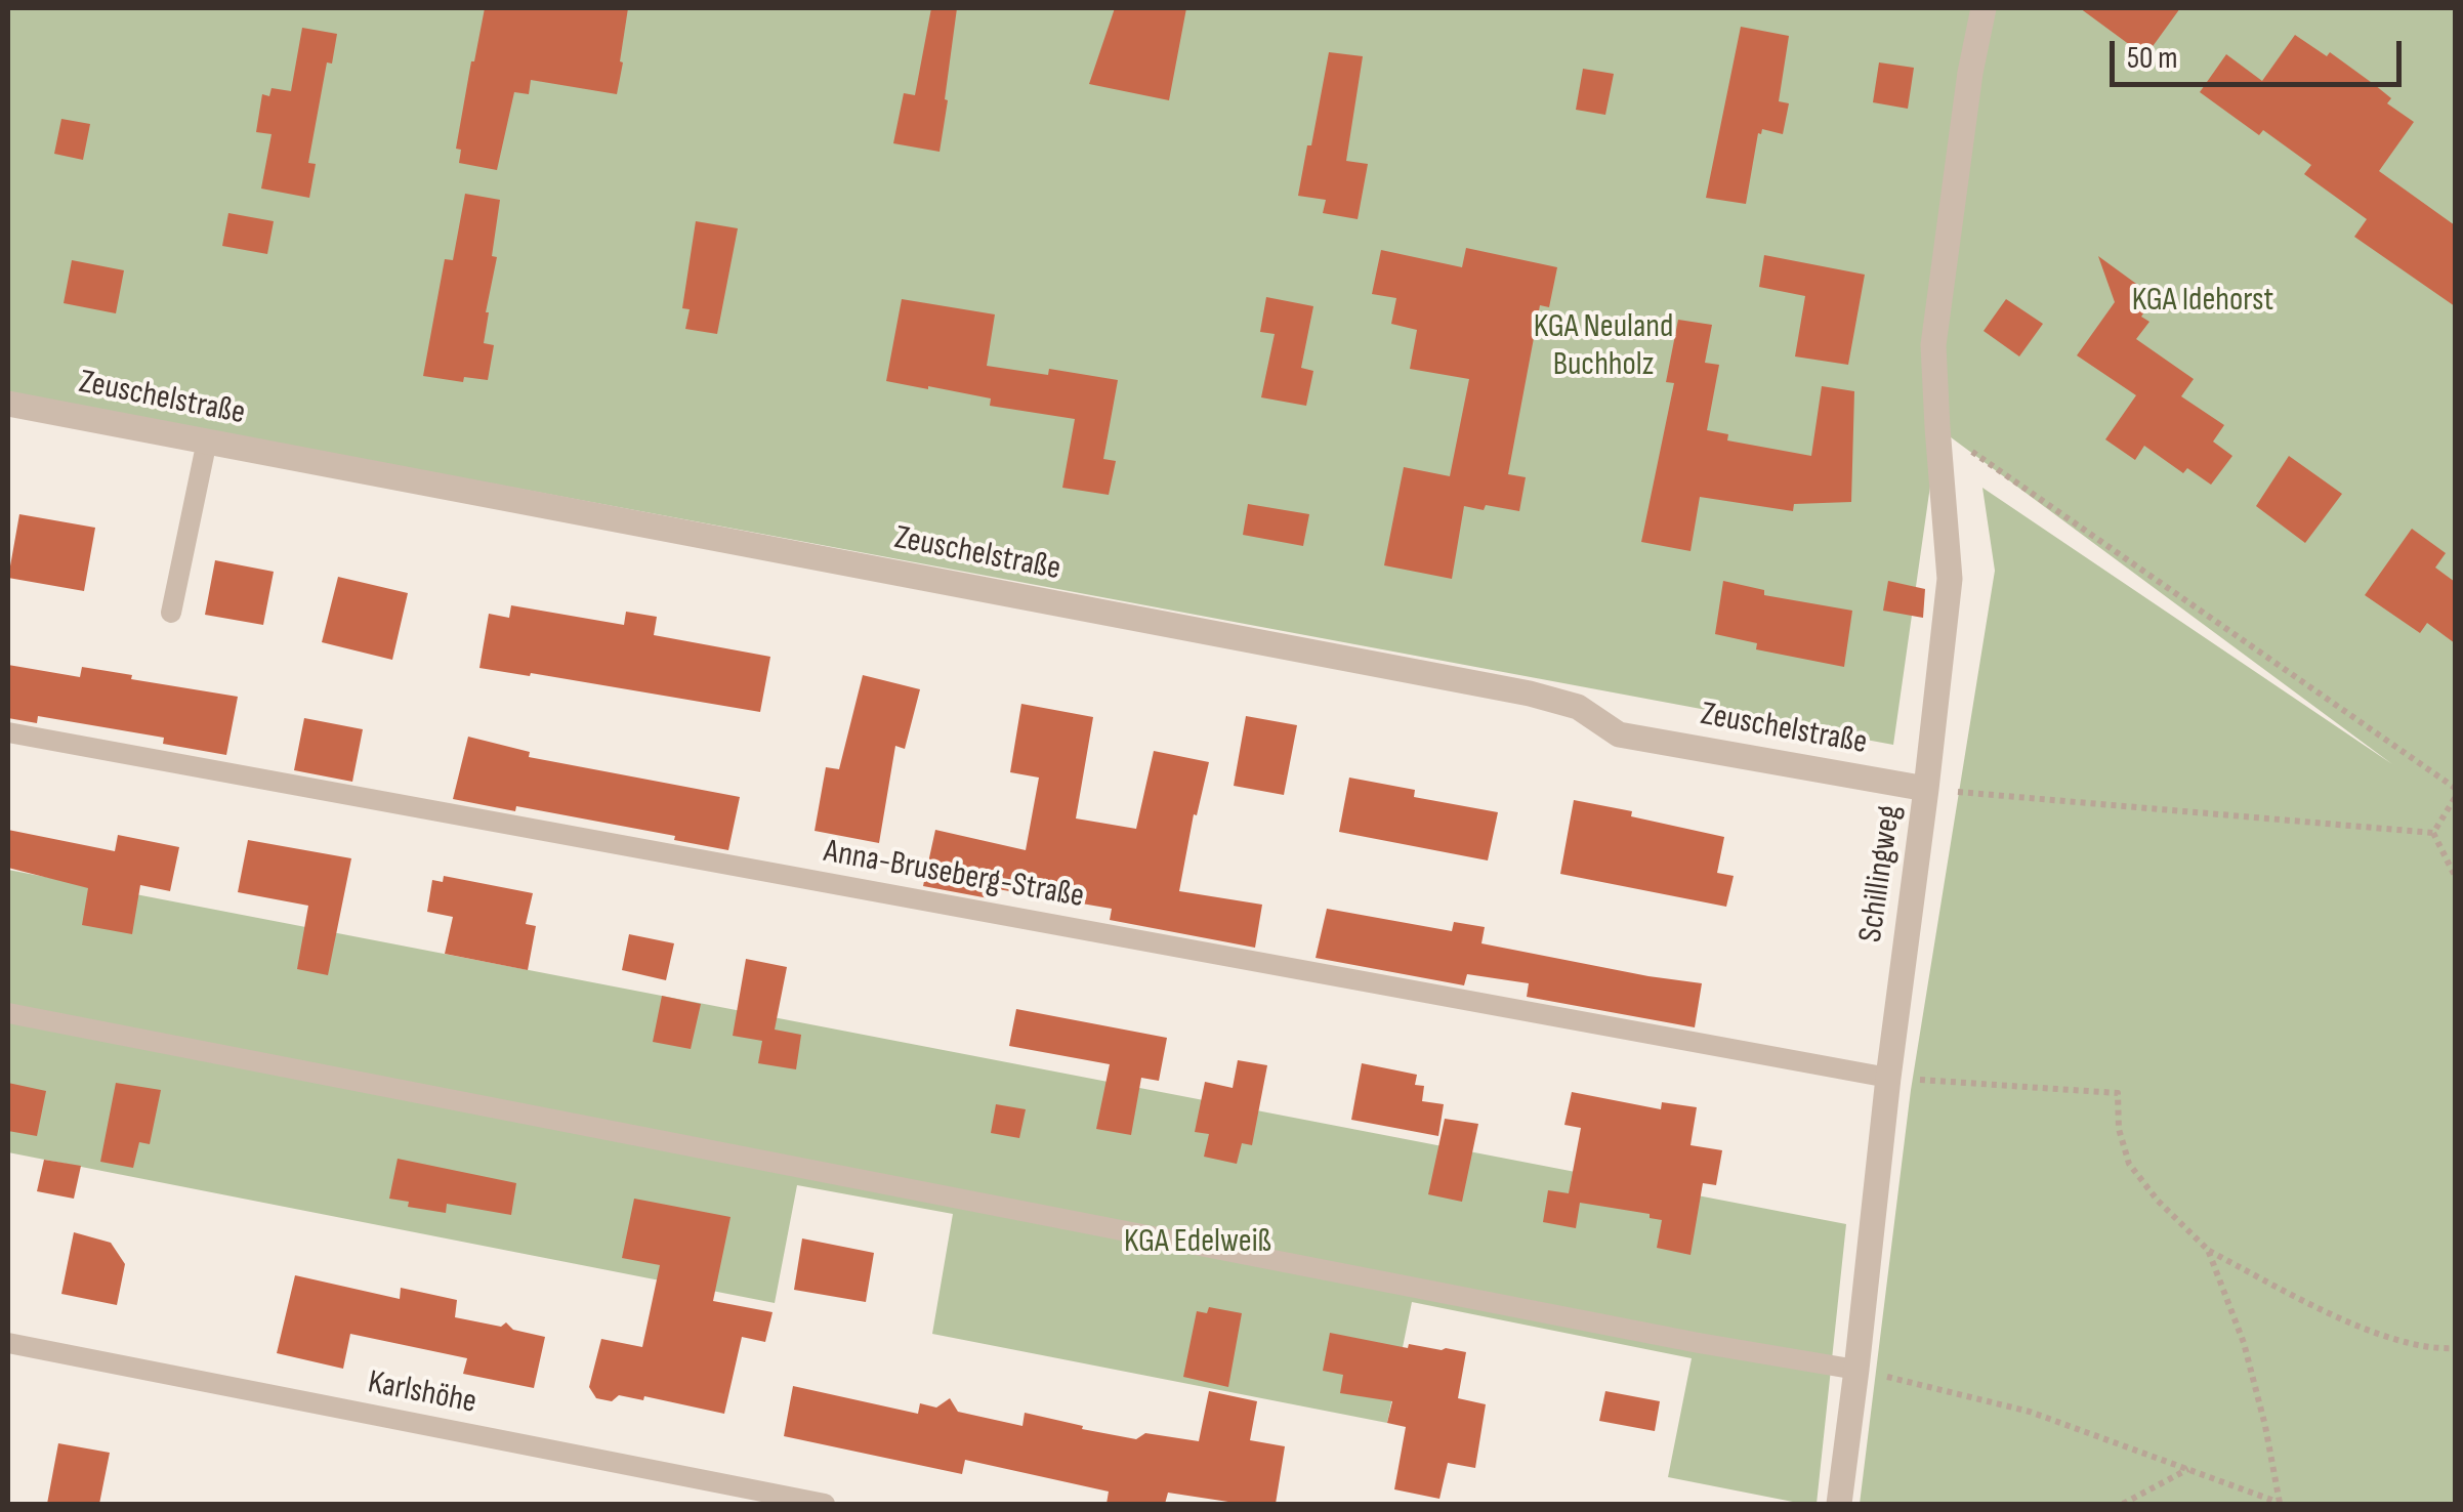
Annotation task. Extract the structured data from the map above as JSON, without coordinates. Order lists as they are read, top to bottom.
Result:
{
  "streets": {
    "street": ["Zeuschelstraße", "Schillingweg"],
    "lane": ["Anna-Bruseberg-Straße", "Karlshöhe"]
  },
  "crossings": [
    ["Zeuschelstraße", "Schillingweg"],
    ["Schillingweg", "Anna-Bruseberg-Straße"]
  ],
  "parks": ["KGA Idehorst", "KGA Neuland Buchholz", "KGA Edelweiß"],
  "scale_bar": "50 m"
}
